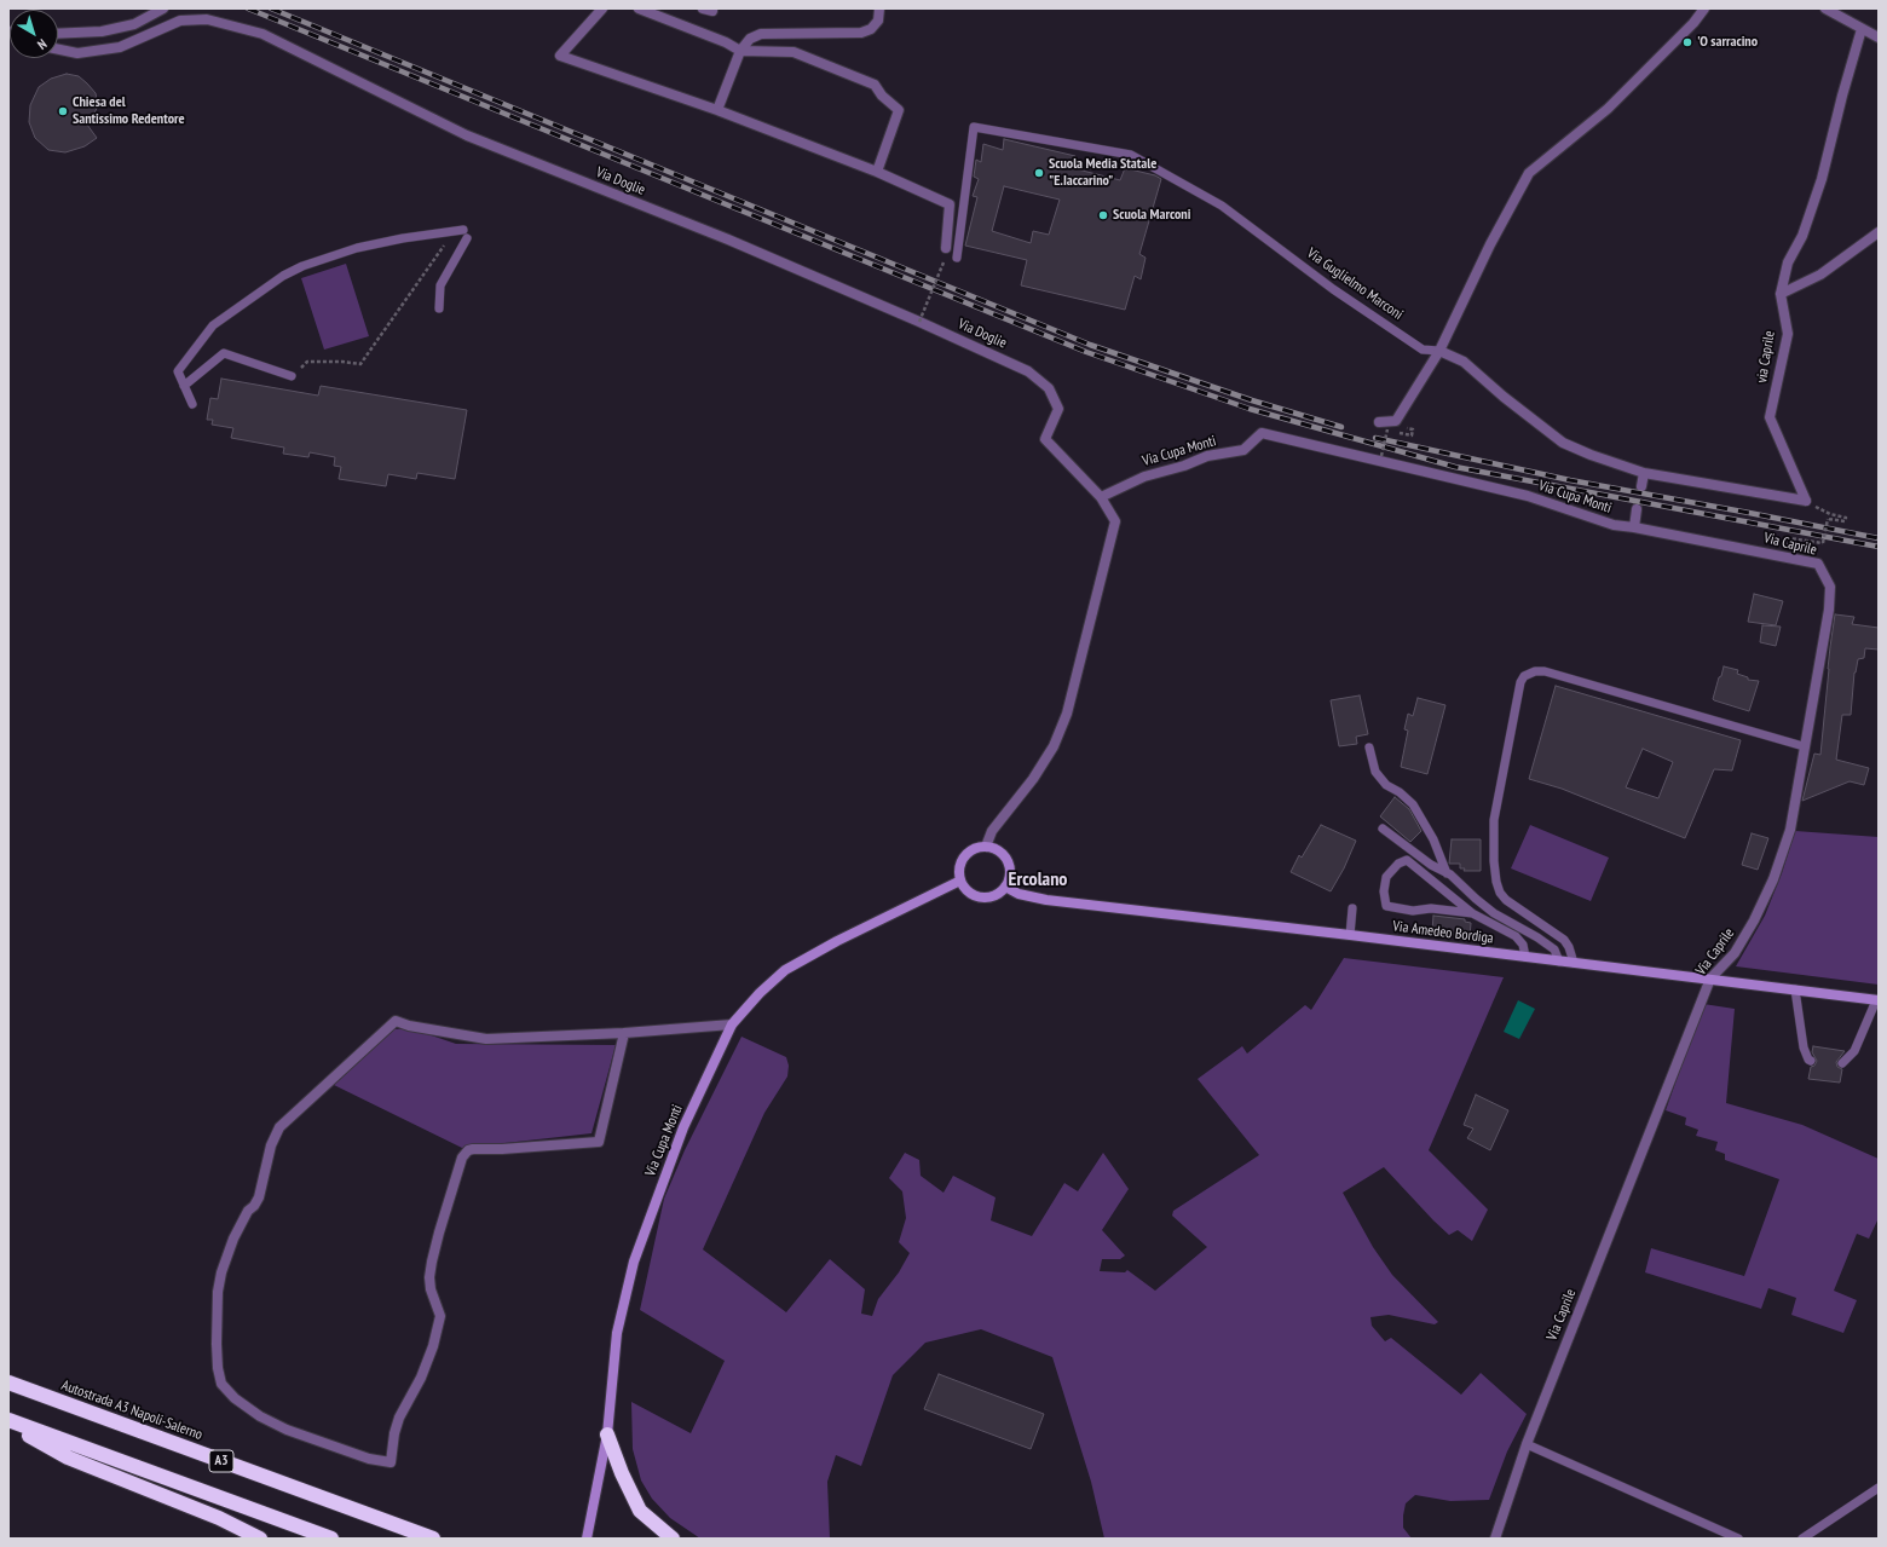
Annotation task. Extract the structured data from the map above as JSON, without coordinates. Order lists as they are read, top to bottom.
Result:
{
  "streets": {
    "highway": ["Autostrada A3 Napoli-Salerno", "A3"],
    "street": [
      "Via Doglie",
      "via Caprile",
      "Via Cupa Monti",
      "Via Caprile",
      "Via Amedeo Bordiga"
    ],
    "lane": ["Via Guglielmo Marconi"]
  },
  "crossings": [
    ["Via Doglie", "Via Cupa Monti"],
    ["Via Guglielmo Marconi", "via Caprile"],
    ["Via Cupa Monti", "Via Caprile"],
    ["Via Cupa Monti", "Via Amedeo Bordiga"],
    ["Via Caprile", "Via Amedeo Bordiga"]
  ],
  "districts": ["Ercolano"],
  "places": [
    "'O sarracino",
    "Chiesa del Santissimo Redentore",
    "Scuola Media Statale \"E.Iaccarino\"",
    "Scuola Marconi"
  ],
  "north": "bottom right"
}
